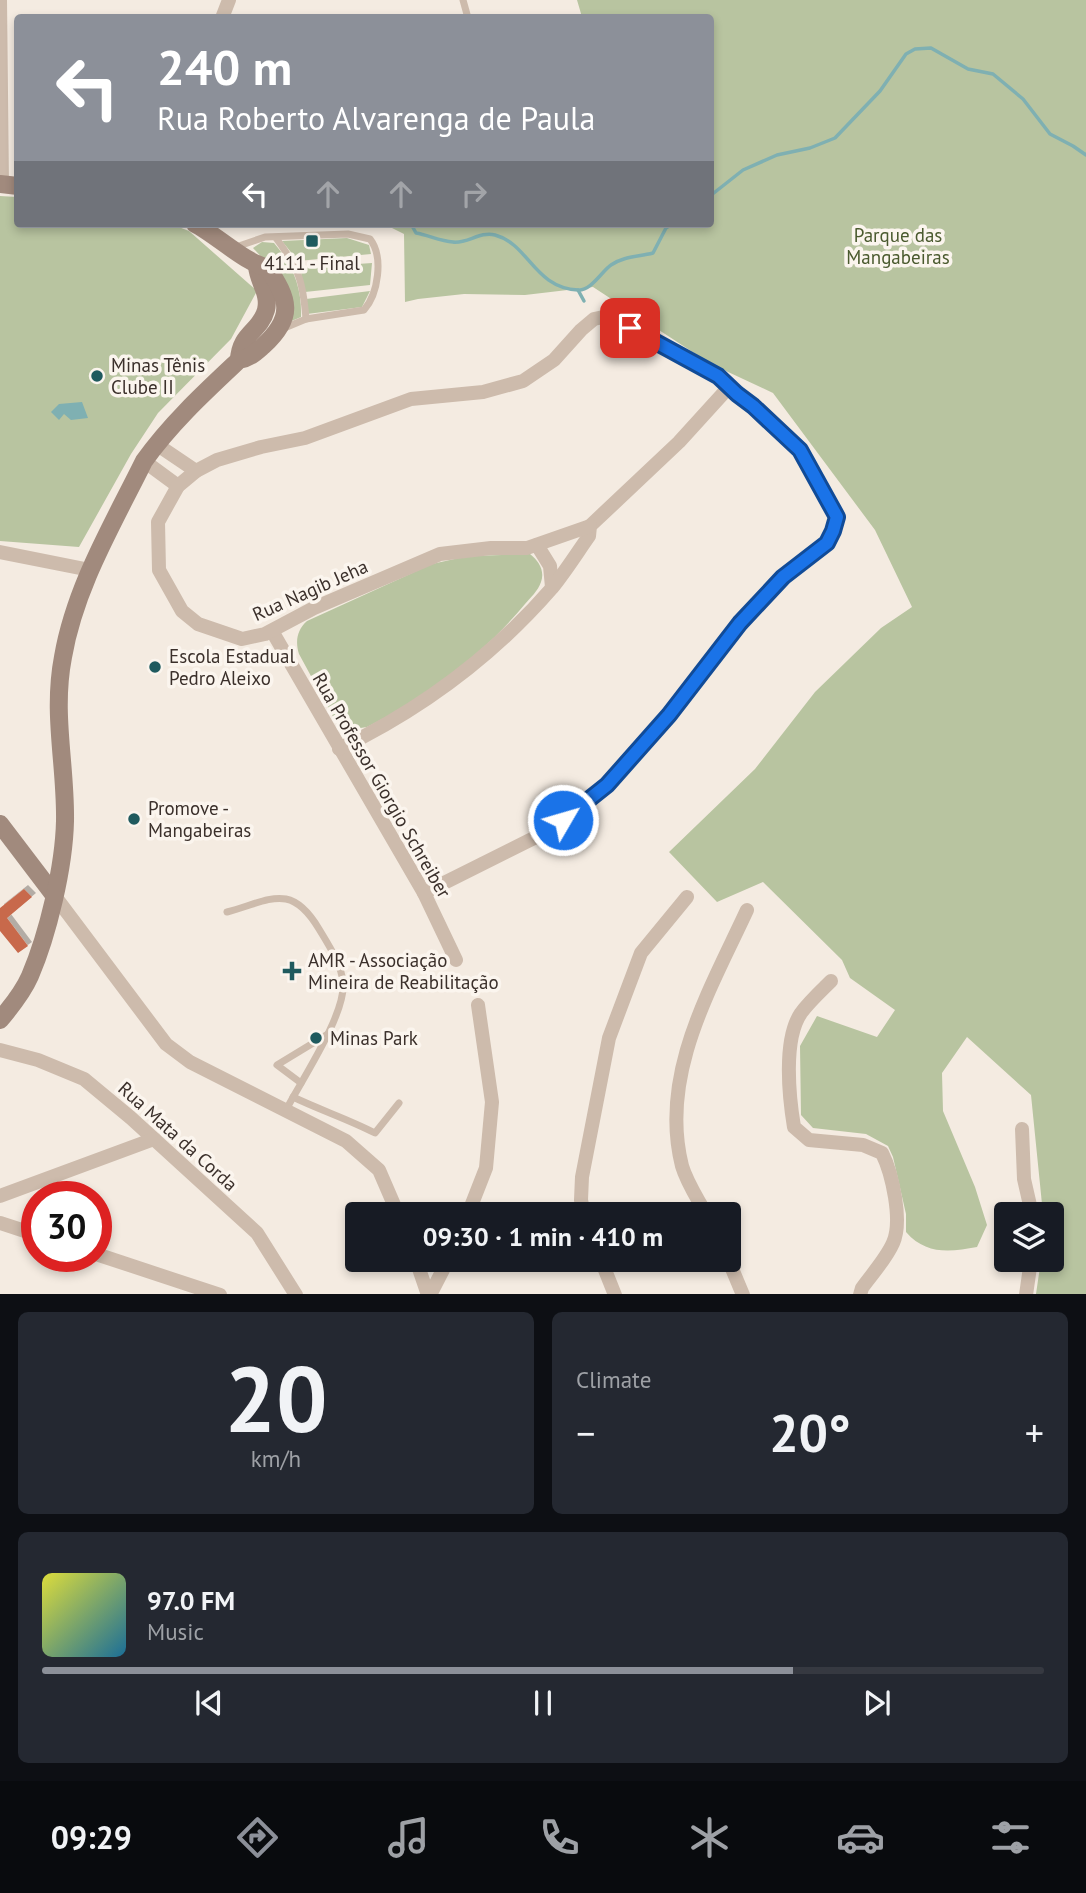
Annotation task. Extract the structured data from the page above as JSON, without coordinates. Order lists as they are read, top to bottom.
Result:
{
  "streets": {
    "street": ["Rua Nagib Jeha", "Rua Professor Giorgio Schreiber", "Rua Mata da Corda"]
  },
  "crossings": [
    ["Rua Nagib Jeha", "Rua Professor Giorgio Schreiber"]
  ],
  "parks": ["Parque das Mangabeiras"],
  "places": {
    "transit": ["4111 - Final"],
    "other": [
      "Minas Tênis Clube II",
      "Escola Estadual Pedro Aleixo",
      "Promove - Mangabeiras",
      "Minas Park"
    ],
    "health": ["AMR - Associação Mineira de Reabilitação"]
  },
  "page": {
    "turn": ["240 m", "Rua Roberto Alvarenga de Paula"],
    "limit": "30",
    "trip": "09:30 · 1 min · 410 m",
    "tile": [
      ["20", "km/h"],
      "Climate"
    ],
    "heat": ["−", "20°", "+"],
    "song": ["97.0 FM", "Music"],
    "tabs": "09:29"
  }
}
